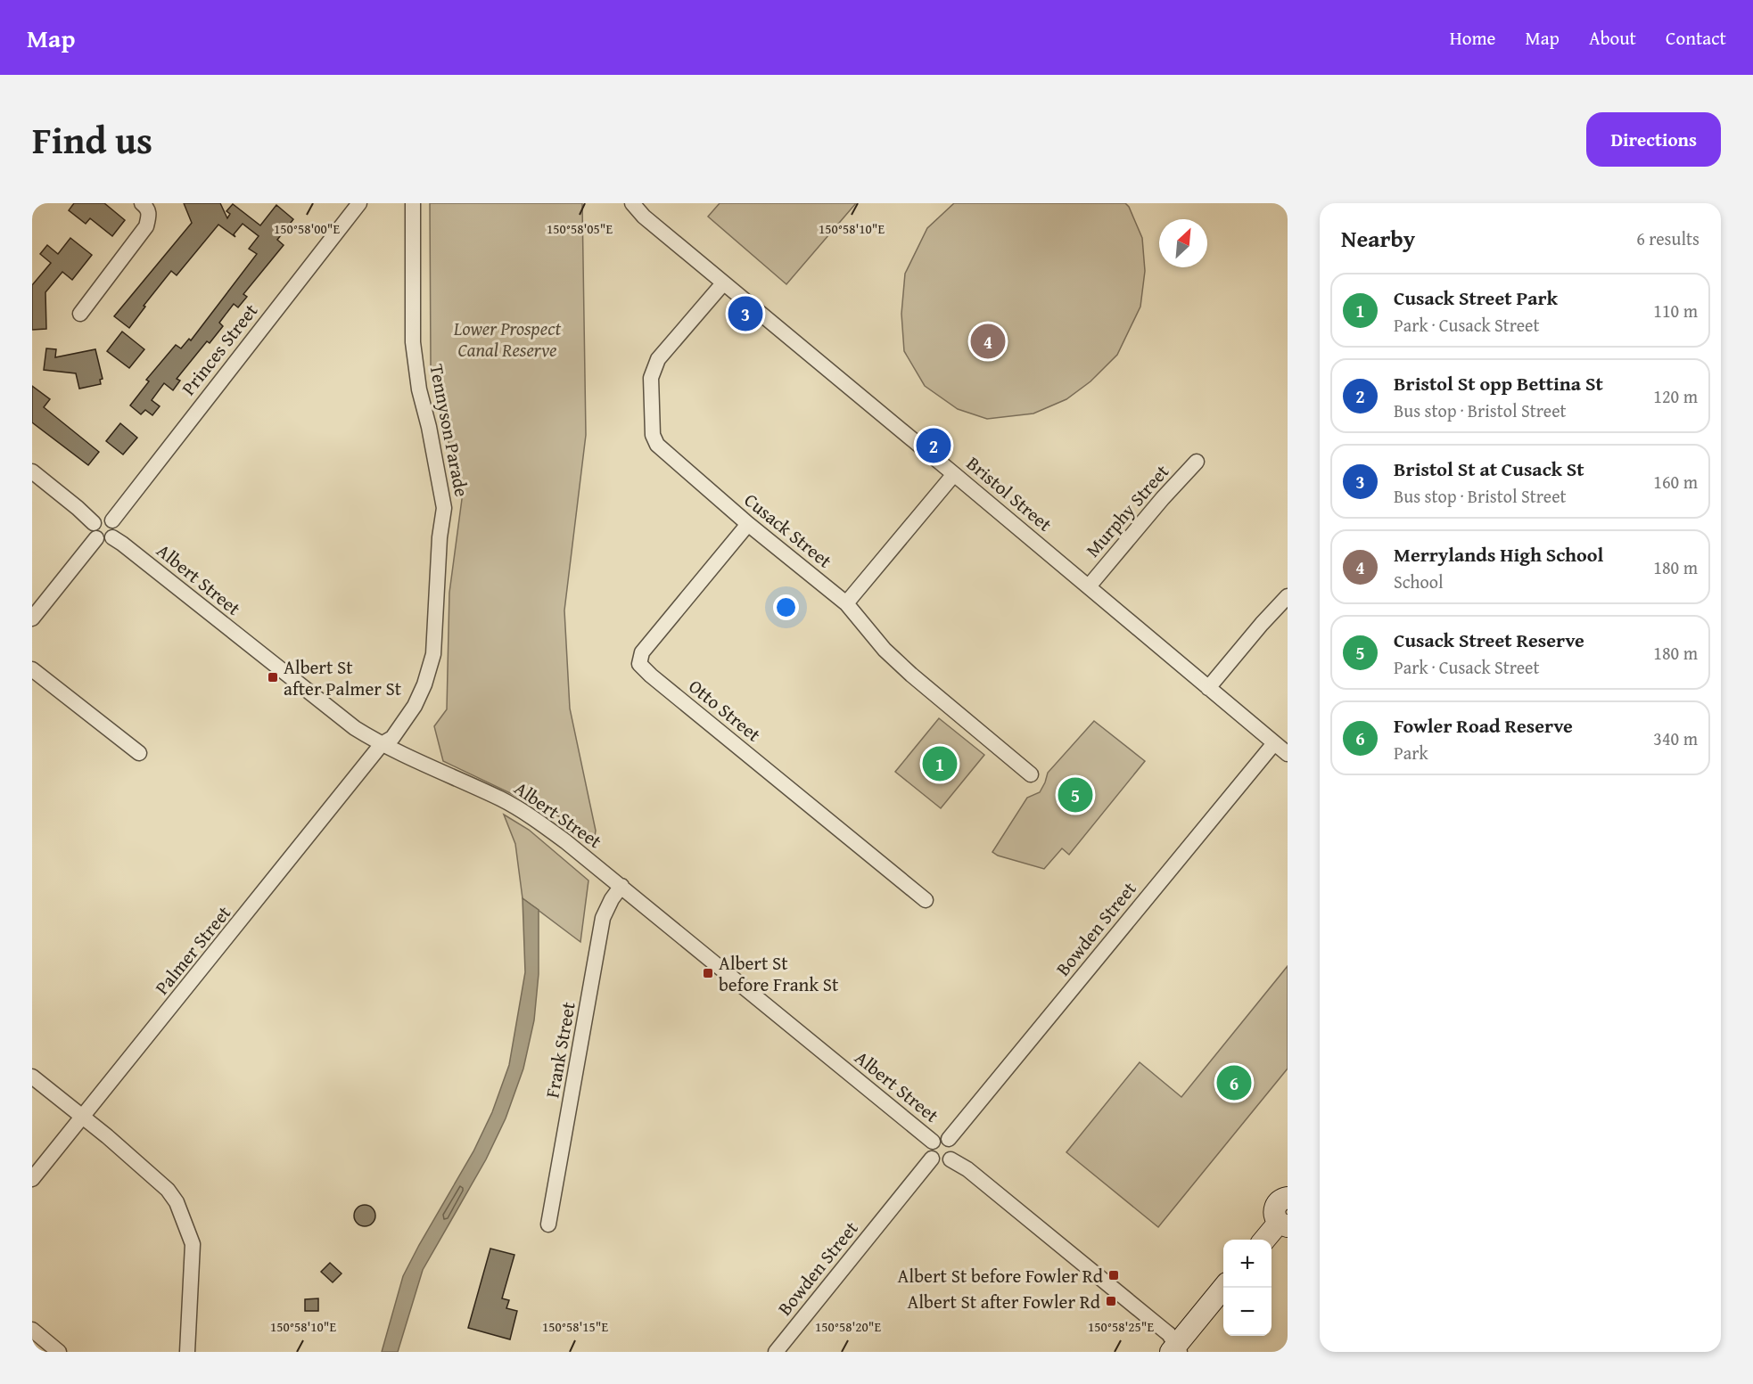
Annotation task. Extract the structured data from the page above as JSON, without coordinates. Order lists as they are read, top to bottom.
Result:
{
  "streets": {
    "street": [
      "Princes Street",
      "Tennyson Parade",
      "Bristol Street",
      "Murphy Street",
      "Cusack Street",
      "Albert Street",
      "Otto Street",
      "Bowden Street",
      "Palmer Street",
      "Frank Street"
    ]
  },
  "crossings": [
    ["Princes Street", "Albert Street"],
    ["Tennyson Parade", "Albert Street"],
    ["Tennyson Parade", "Palmer Street"],
    ["Bristol Street", "Murphy Street"],
    ["Bristol Street", "Cusack Street"],
    ["Bristol Street", "Bowden Street"],
    ["Cusack Street", "Otto Street"],
    ["Albert Street", "Bowden Street"],
    ["Albert Street", "Palmer Street"],
    ["Albert Street", "Frank Street"]
  ],
  "parks": ["Lower Prospect Canal Reserve"],
  "places": {
    "transit": [
      "Albert St after Palmer St",
      "Albert St before Frank St",
      "Albert St before Fowler Rd",
      "Albert St after Fowler Rd"
    ]
  },
  "north": "top right",
  "page": {
    "header": "Map",
    "nav": [
      "Home",
      "Map",
      "About",
      "Contact"
    ],
    "title": "Find us",
    "buttons": "Directions",
    "heading": ["Nearby", "6 results"],
    "list": [
      {
        "mark": "1",
        "name": "Cusack Street Park",
        "note": "Park · Cusack Street",
        "value": "110 m"
      },
      {
        "mark": "2",
        "name": "Bristol St opp Bettina St",
        "note": "Bus stop · Bristol Street",
        "value": "120 m"
      },
      {
        "mark": "3",
        "name": "Bristol St at Cusack St",
        "note": "Bus stop · Bristol Street",
        "value": "160 m"
      },
      {
        "mark": "4",
        "name": "Merrylands High School",
        "note": "School",
        "value": "180 m"
      },
      {
        "mark": "5",
        "name": "Cusack Street Reserve",
        "note": "Park · Cusack Street",
        "value": "180 m"
      },
      {
        "mark": "6",
        "name": "Fowler Road Reserve",
        "note": "Park",
        "value": "340 m"
      }
    ],
    "pins": [
      "3",
      "4",
      "2",
      "1",
      "5",
      "6"
    ],
    "map_buttons": ["+", "−"]
  },
  "coordinates": [
    "150°58'00\"E",
    "150°58'05\"E",
    "150°58'10\"E",
    "150°58'15\"E",
    "150°58'20\"E",
    "150°58'25\"E"
  ]
}
